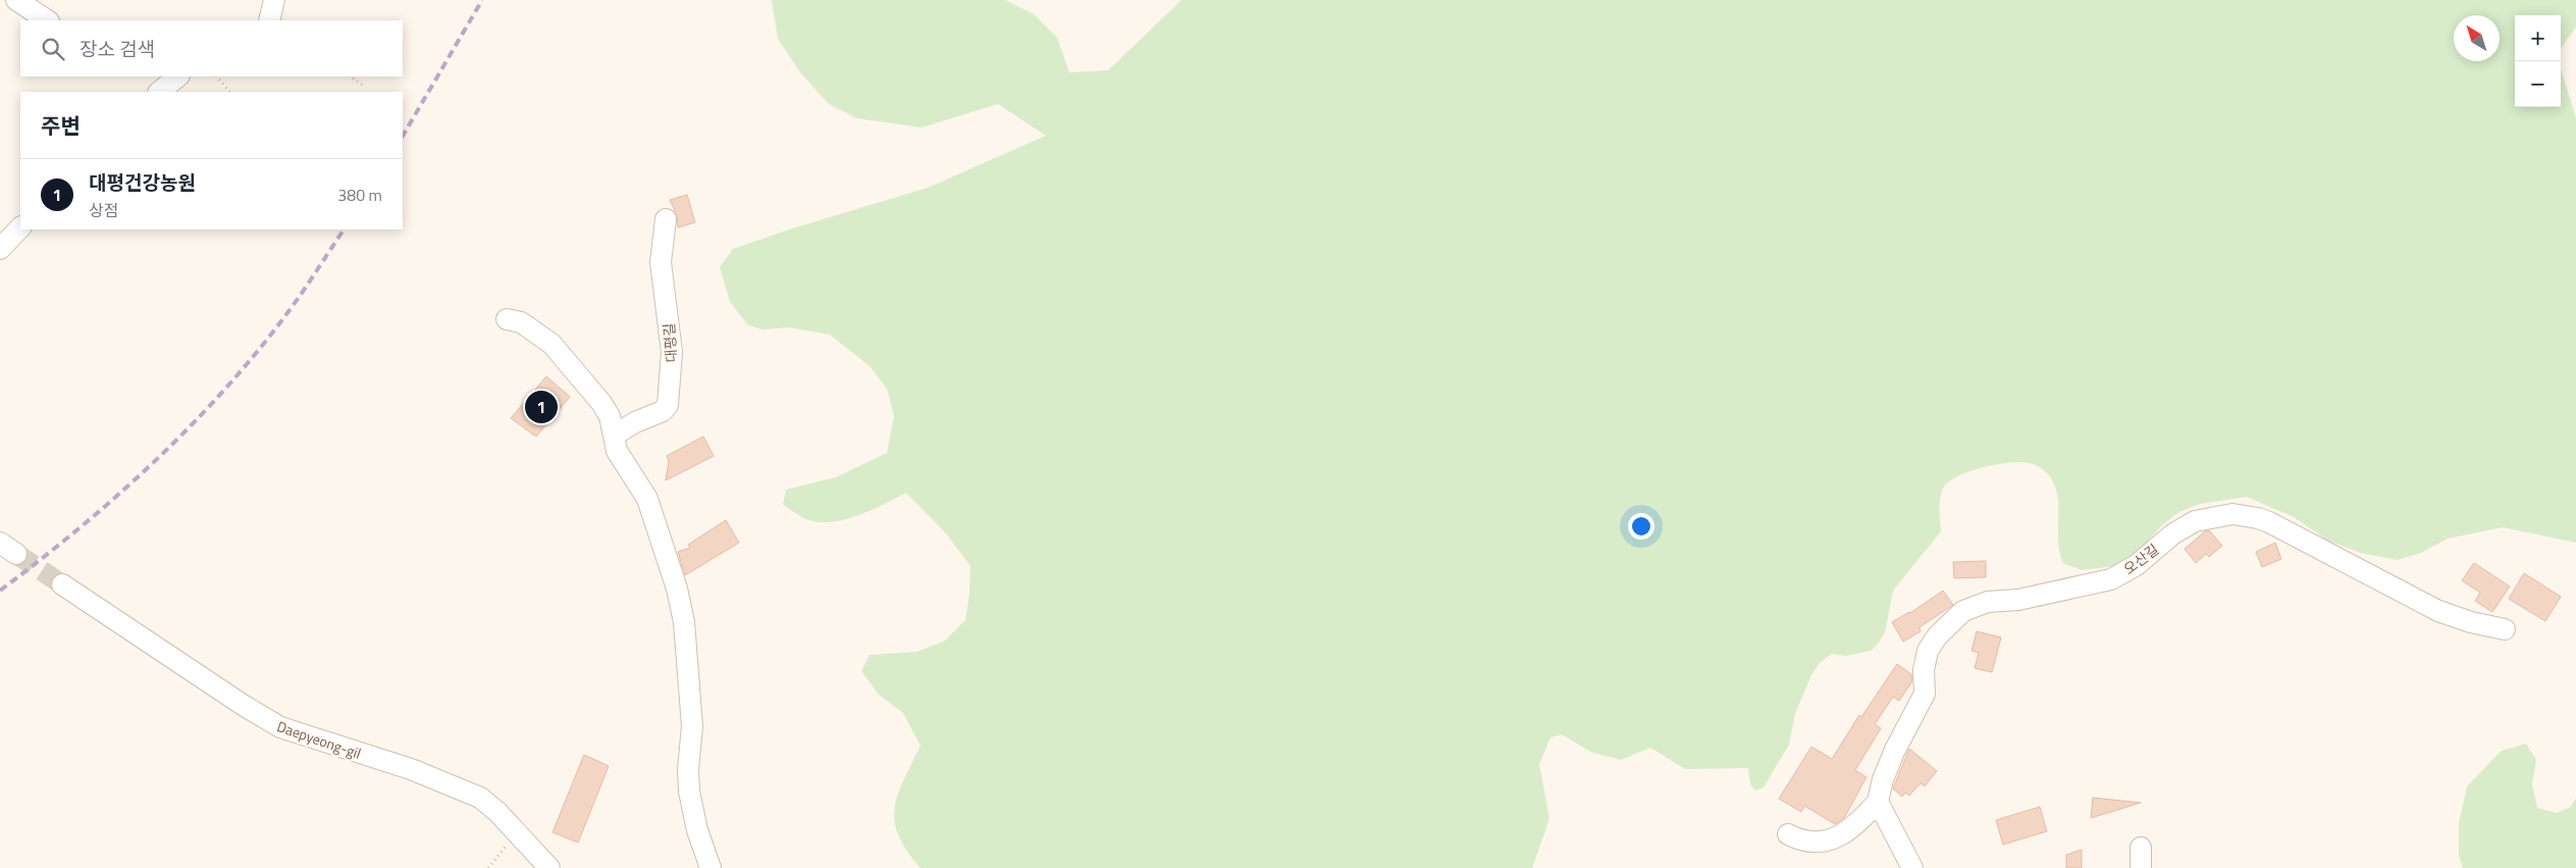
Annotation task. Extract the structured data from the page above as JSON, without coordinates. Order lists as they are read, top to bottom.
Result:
{
  "streets": {
    "lane": ["대평길", "오산길", "Daepyeong-gil"]
  },
  "north": "top left",
  "page": {
    "map_buttons": ["+", "−"],
    "search": "장소 검색",
    "heading": "주변",
    "list": [
      {
        "mark": "1",
        "name": "대평건강농원",
        "note": "상점",
        "value": "380 m"
      }
    ],
    "pins": "1"
  }
}
